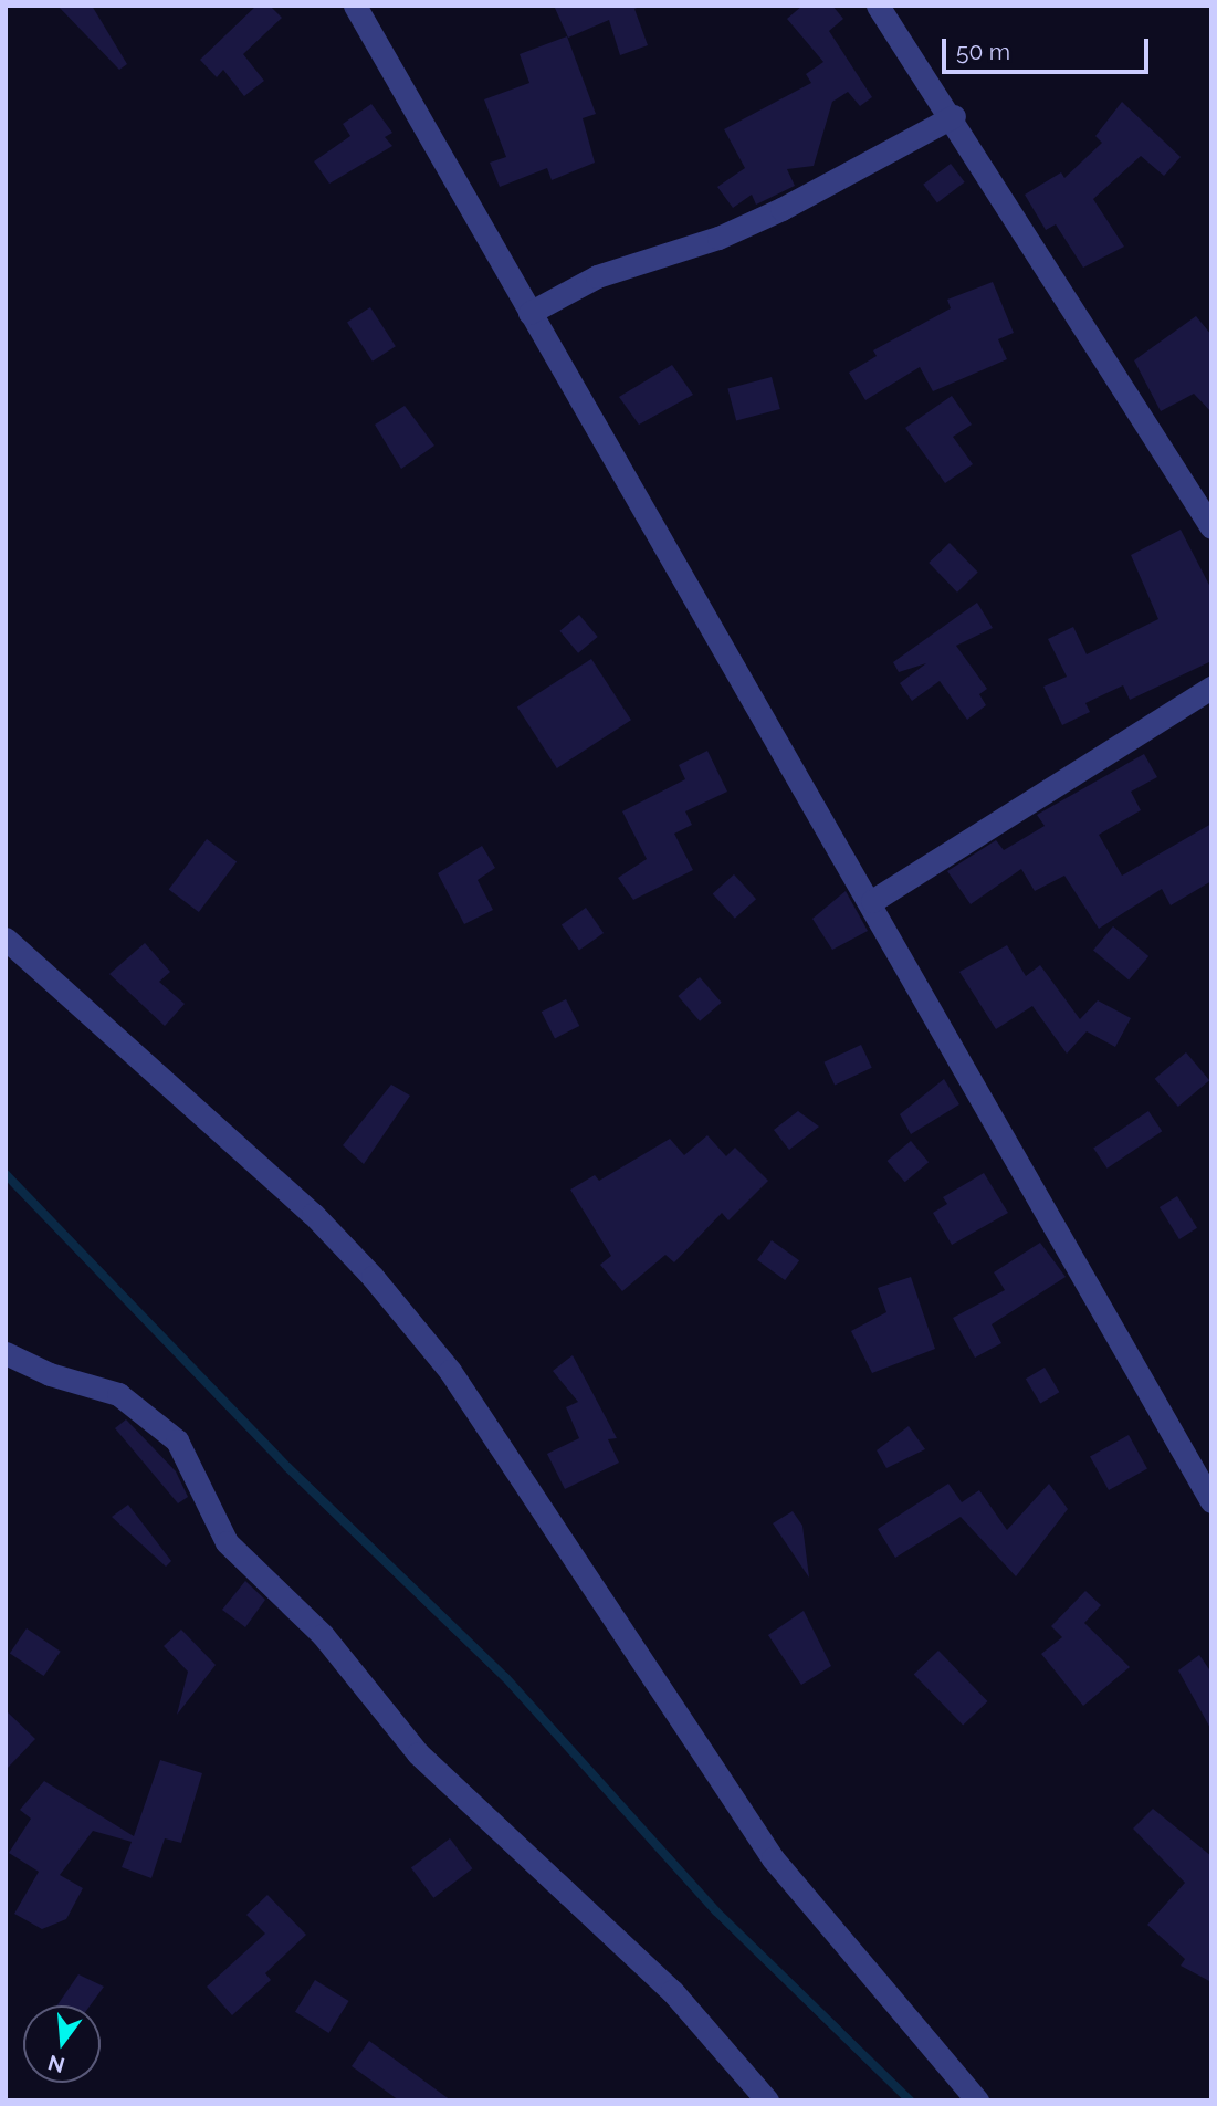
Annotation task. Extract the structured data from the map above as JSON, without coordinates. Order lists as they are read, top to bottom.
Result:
{
  "scale_bar": "50 m",
  "north": "bottom"
}
